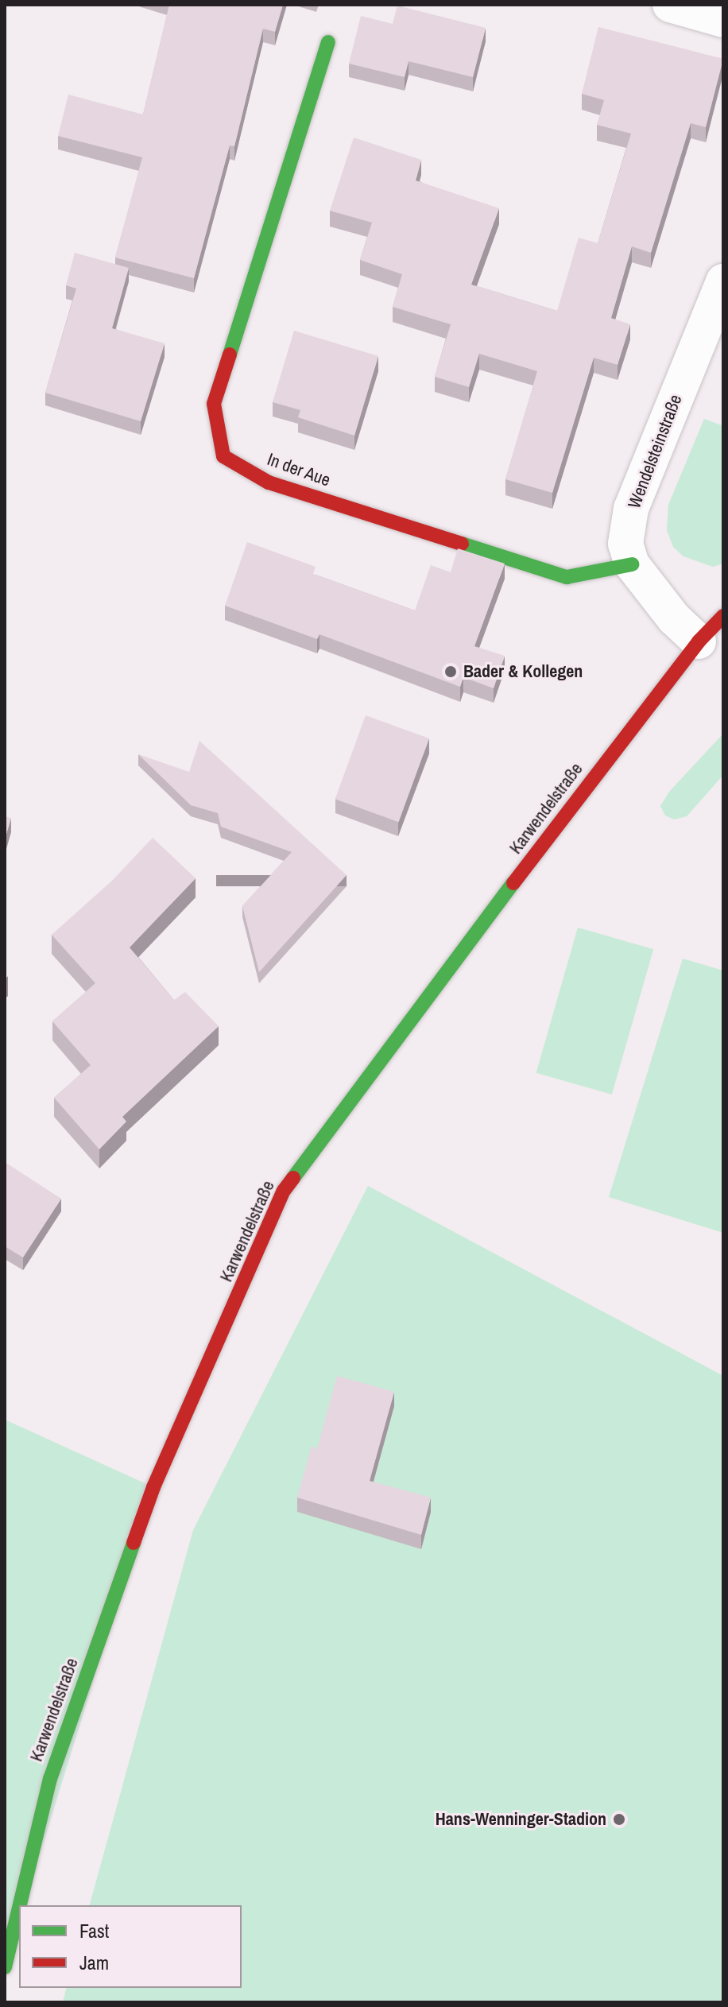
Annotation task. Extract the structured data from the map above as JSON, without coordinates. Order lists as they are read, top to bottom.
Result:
{
  "streets": {
    "street": ["Wendelsteinstraße", "In der Aue", "Karwendelstraße"]
  },
  "crossings": [
    ["Wendelsteinstraße", "In der Aue"],
    ["Wendelsteinstraße", "Karwendelstraße"]
  ],
  "places": ["Bader & Kollegen", "Hans-Wenninger-Stadion"],
  "legend": ["Fast", "Jam"]
}
